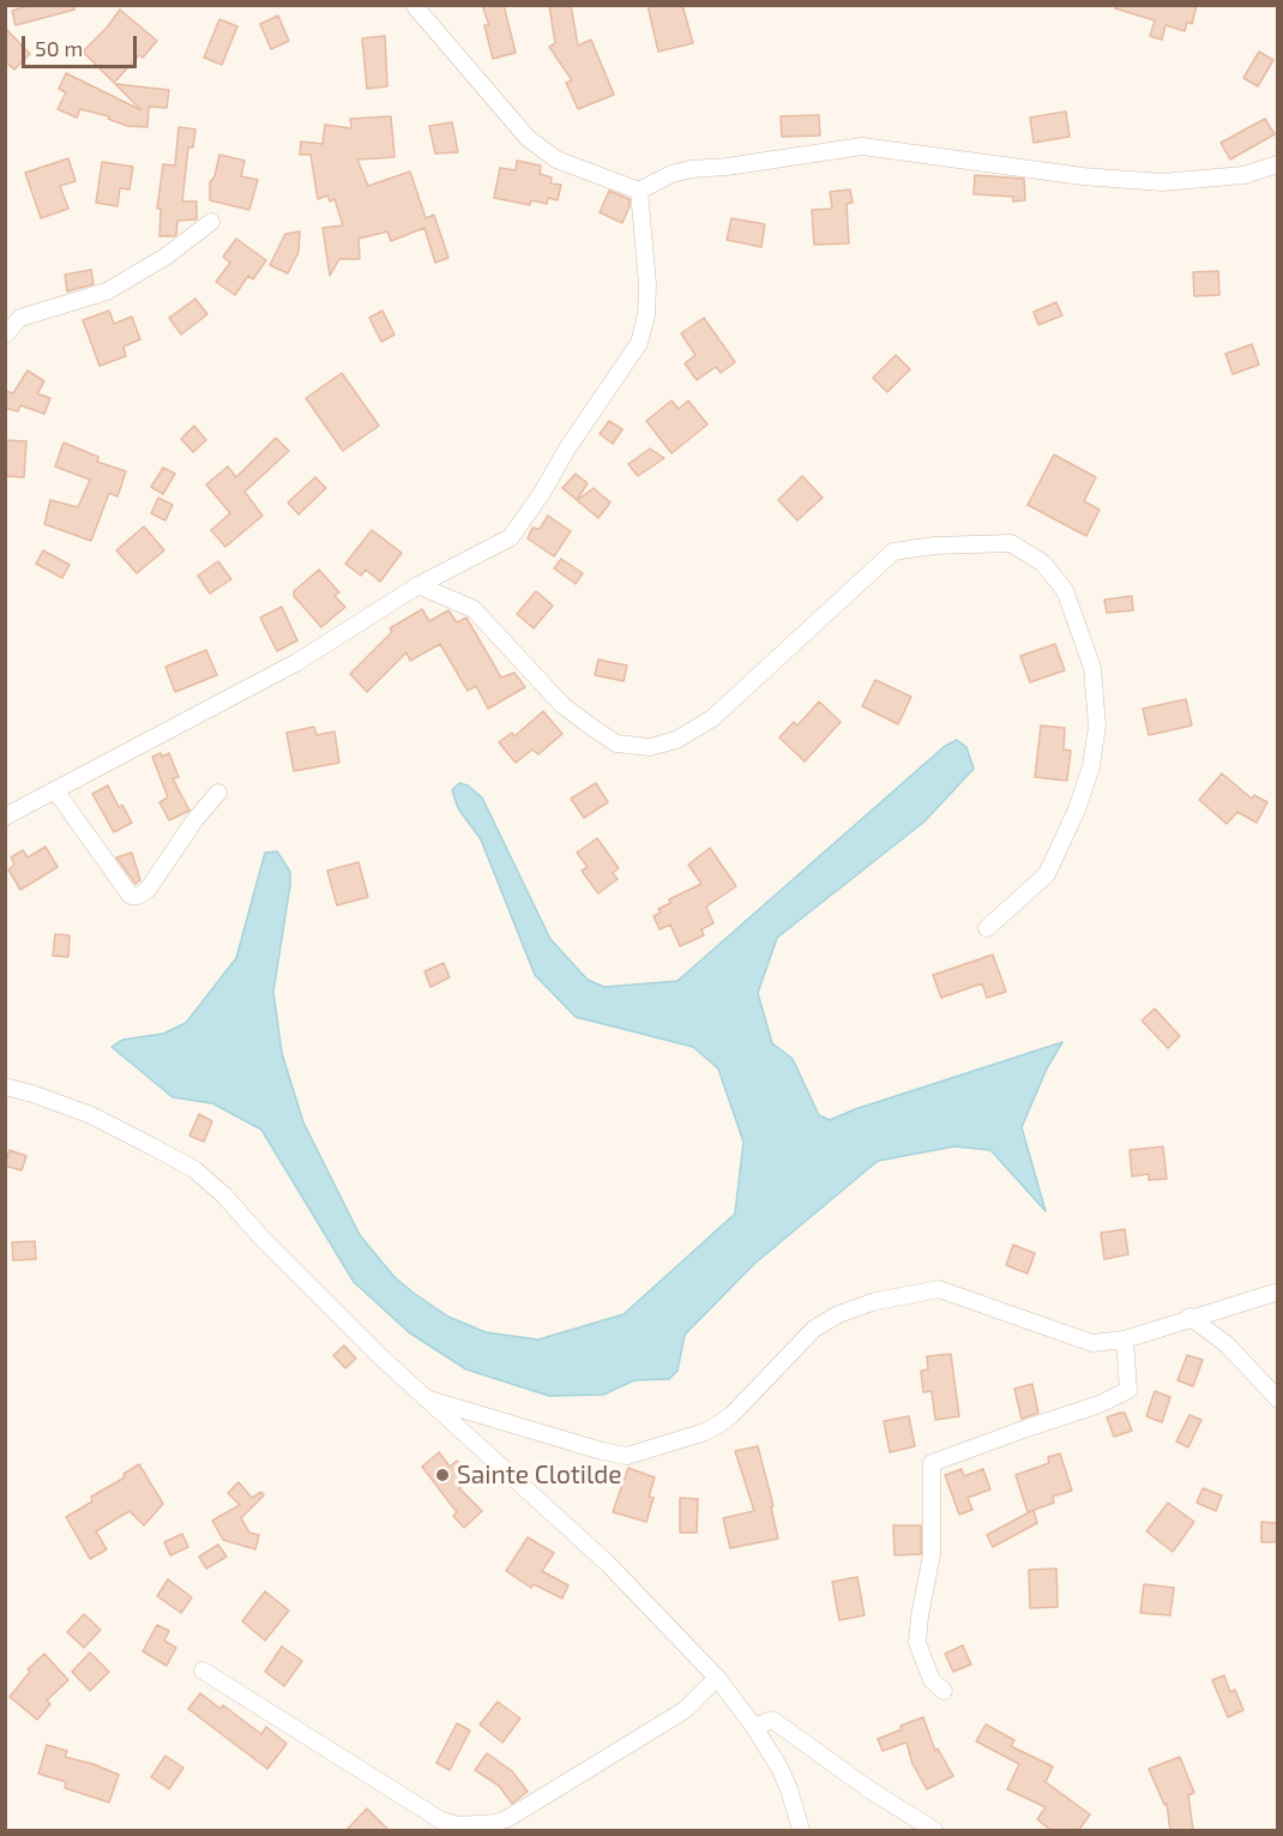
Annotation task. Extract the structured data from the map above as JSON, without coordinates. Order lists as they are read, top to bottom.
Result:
{
  "places": ["Sainte Clotilde"],
  "scale_bar": "50 m"
}
